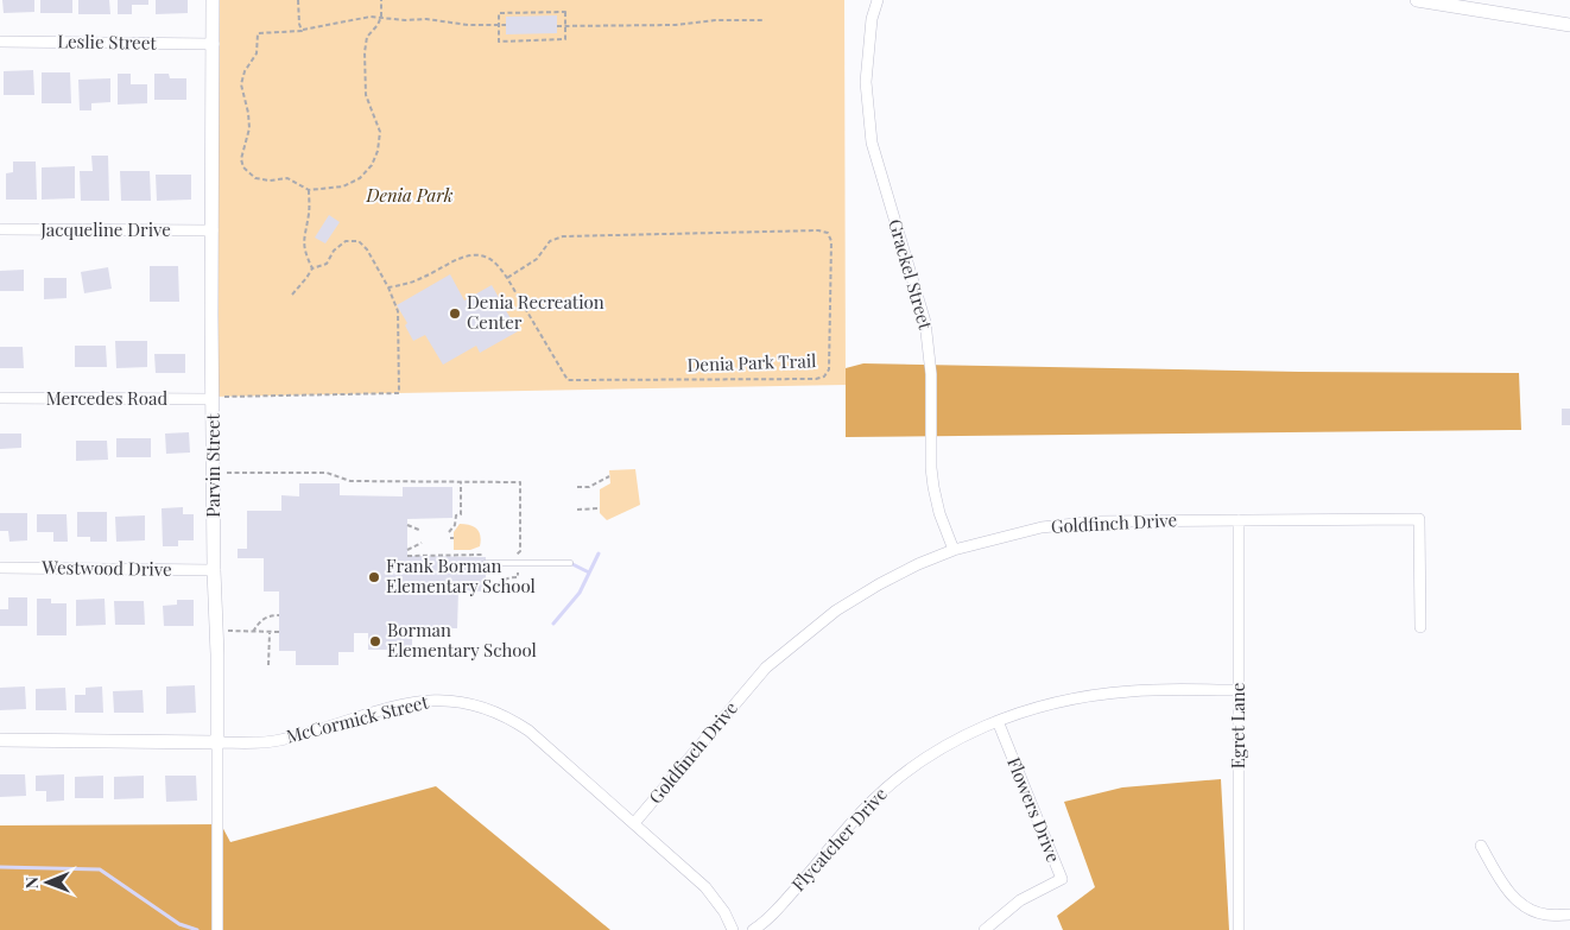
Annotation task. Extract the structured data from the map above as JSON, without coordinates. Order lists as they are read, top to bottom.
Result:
{
  "streets": {
    "street": [
      "Leslie Street",
      "Jacqueline Drive",
      "Grackel Street",
      "Mercedes Road",
      "Parvin Street",
      "Goldfinch Drive",
      "Westwood Drive",
      "McCormick Street",
      "Egret Lane",
      "Flowers Drive",
      "Flycatcher Drive"
    ],
    "path": ["Denia Park Trail"]
  },
  "crossings": [
    ["Leslie Street", "Parvin Street"],
    ["Jacqueline Drive", "Parvin Street"],
    ["Grackel Street", "Goldfinch Drive"],
    ["Mercedes Road", "Parvin Street"],
    ["Parvin Street", "Westwood Drive"],
    ["Parvin Street", "McCormick Street"],
    ["Goldfinch Drive", "McCormick Street"],
    ["Goldfinch Drive", "Egret Lane"],
    ["Egret Lane", "Flycatcher Drive"],
    ["Flowers Drive", "Flycatcher Drive"]
  ],
  "parks": ["Denia Park"],
  "places": ["Denia Recreation Center", "Frank Borman Elementary School", "Borman Elementary School"],
  "north": "left"
}
